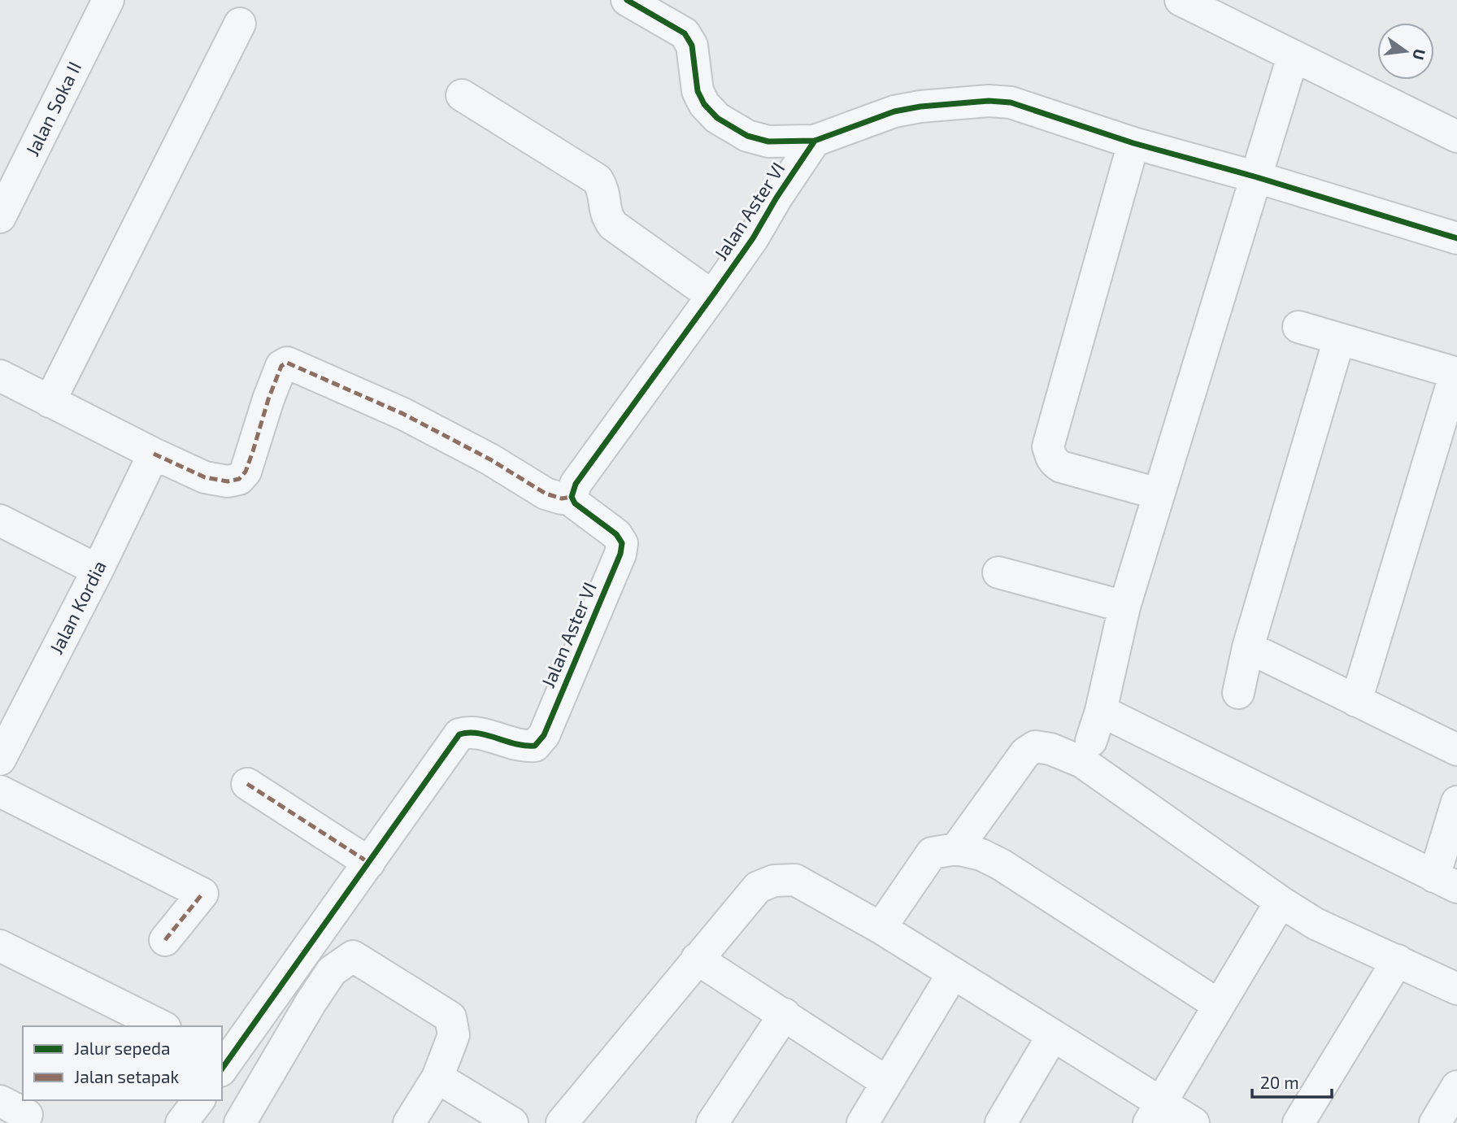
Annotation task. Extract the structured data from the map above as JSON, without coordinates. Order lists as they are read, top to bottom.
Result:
{
  "streets": {
    "street": ["Jalan Soka II", "Jalan Aster VI", "Jalan Kordia"]
  },
  "legend": ["Jalur sepeda", "Jalan setapak"],
  "scale_bar": "20 m",
  "north": "right"
}
